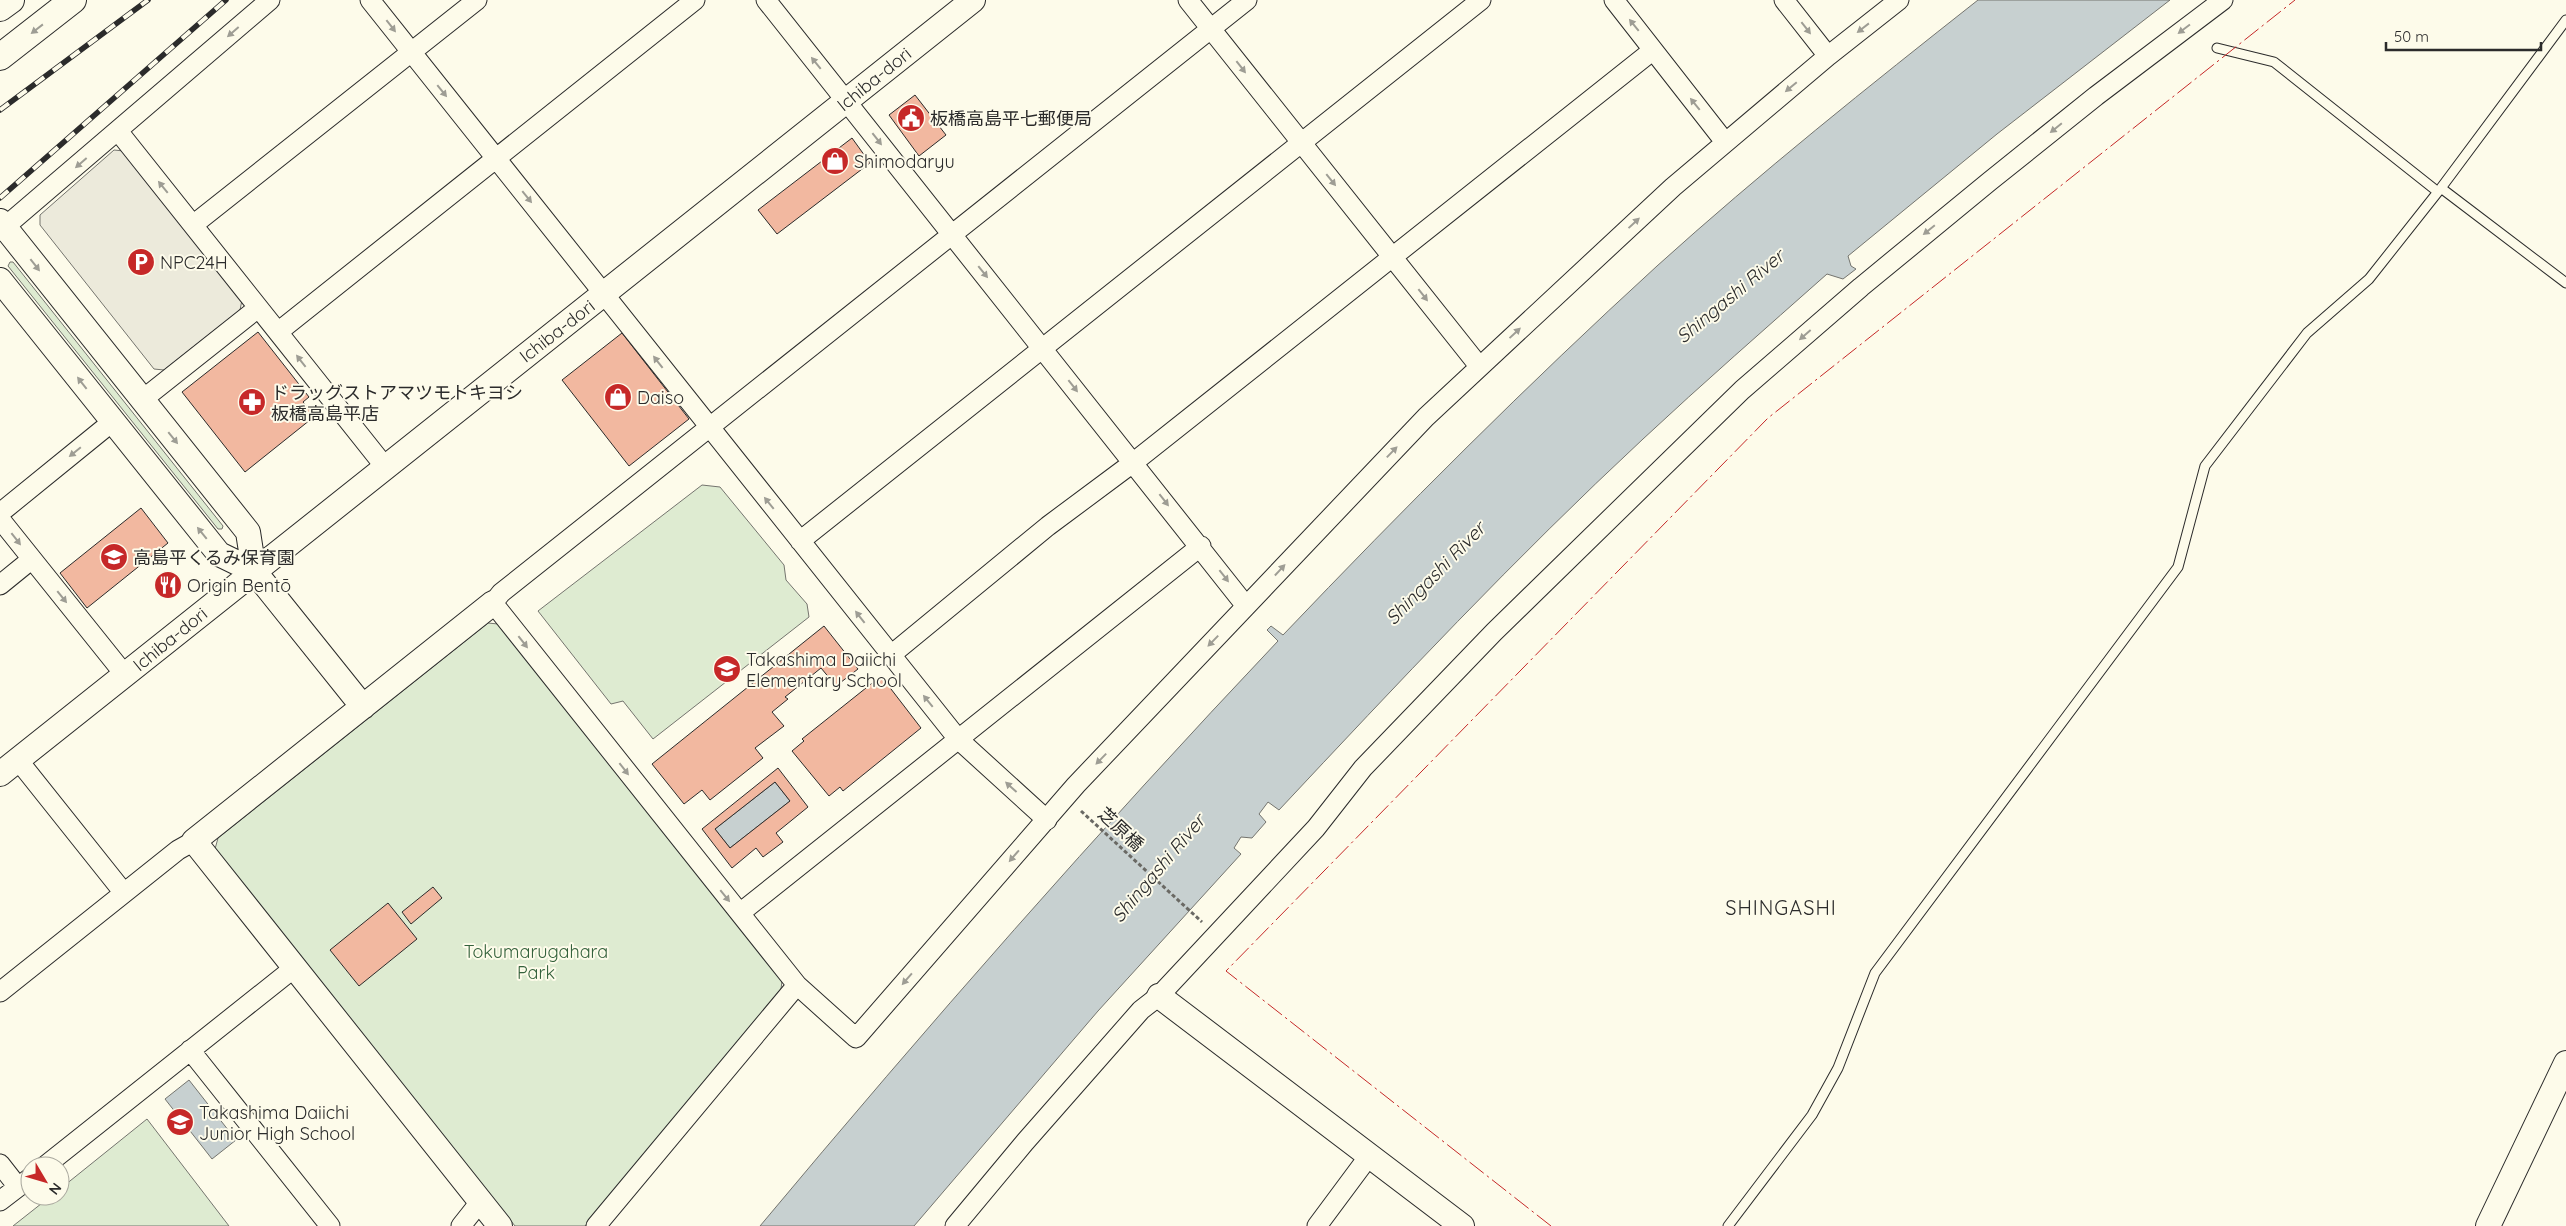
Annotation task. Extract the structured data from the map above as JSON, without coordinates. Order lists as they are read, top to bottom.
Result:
{
  "streets": {
    "street": ["Ichiba-dori"],
    "path": ["芝原橋"]
  },
  "districts": ["SHINGASHI"],
  "water": ["Shingashi River"],
  "parks": ["Tokumarugahara Park"],
  "places": {
    "public building": ["板橋高島平七郵便局"],
    "shop": ["Shimodaryu", "Daiso"],
    "parking": ["NPC24H"],
    "pharmacy": ["ドラッグストアマツモトキヨシ 板橋高島平店"],
    "school or university": ["高島平くるみ保育園", "Takashima Daiichi Elementary School", "Takashima Daiichi Junior High School"],
    "restaurant": ["Origin Bentō"]
  },
  "scale_bar": "50 m",
  "north": "bottom right"
}
